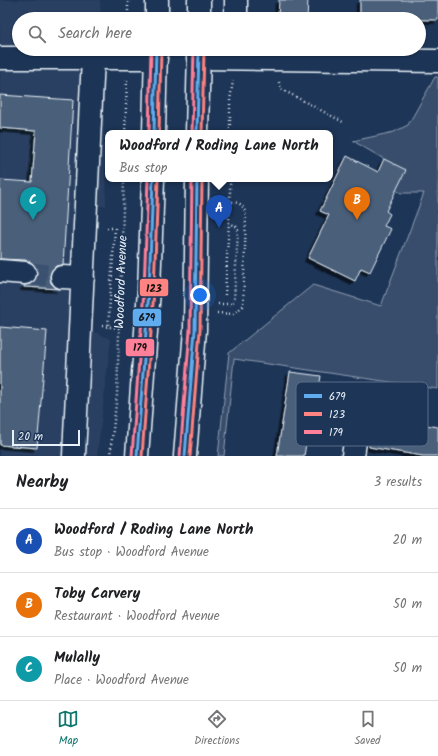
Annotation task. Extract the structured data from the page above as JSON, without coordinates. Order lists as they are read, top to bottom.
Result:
{
  "streets": {
    "path": ["Woodford Avenue"]
  },
  "lines": ["transit line 679", "transit line 123", "transit line 179"],
  "legend": ["679", "123", "179"],
  "scale_bar": "20 m",
  "page": {
    "search": "Search here",
    "popup": ["Woodford / Roding Lane North", "Bus stop"],
    "pins": ["B", "C", "A"],
    "scale": "20 m",
    "heading": ["Nearby", "3 results"],
    "list": [
      {
        "mark": "A",
        "name": "Woodford / Roding Lane North",
        "note": "Bus stop · Woodford Avenue",
        "value": "20 m"
      },
      {
        "mark": "B",
        "name": "Toby Carvery",
        "note": "Restaurant · Woodford Avenue",
        "value": "50 m"
      },
      {
        "mark": "C",
        "name": "Mulally",
        "note": "Place · Woodford Avenue",
        "value": "50 m"
      }
    ],
    "nav": ["Map", "Directions", "Saved"]
  }
}
